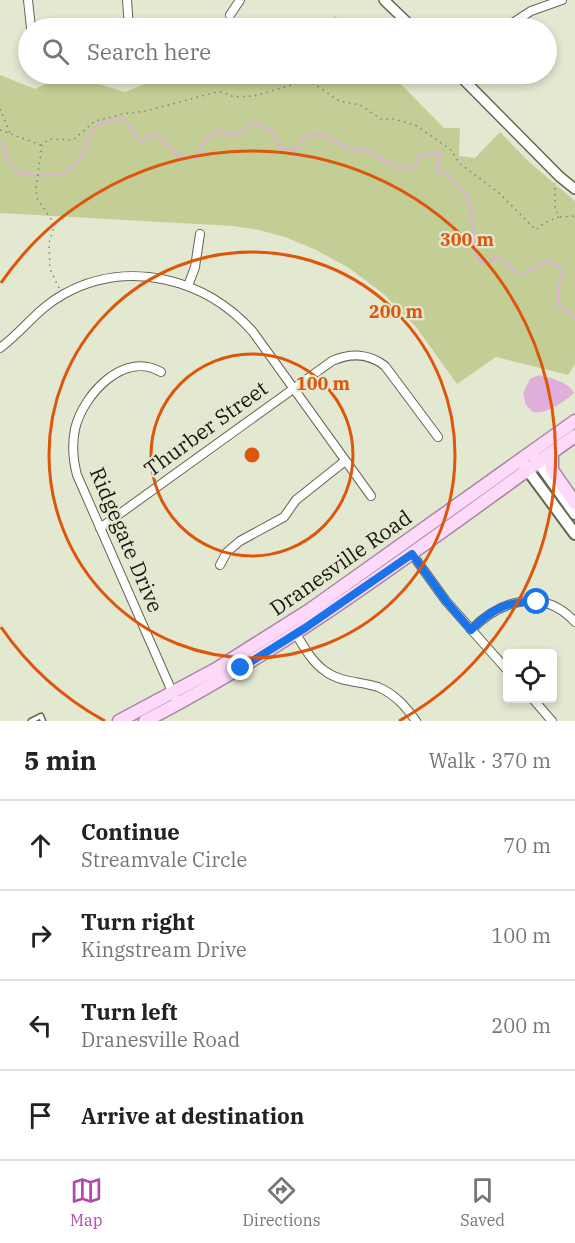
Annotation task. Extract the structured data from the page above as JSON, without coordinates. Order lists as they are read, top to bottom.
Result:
{
  "streets": {
    "main road": ["Dranesville Road"],
    "street": ["Thurber Street", "Ridgegate Drive"]
  },
  "crossings": [
    ["Thurber Street", "Ridgegate Drive"],
    ["Ridgegate Drive", "Dranesville Road"]
  ],
  "page": {
    "search": "Search here",
    "heading": ["5 min", "Walk · 370 m"],
    "list": [
      ["Continue", "Streamvale Circle", "70 m"],
      ["Turn right", "Kingstream Drive", "100 m"],
      ["Turn left", "Dranesville Road", "200 m"],
      "Arrive at destination"
    ],
    "nav": ["Map", "Directions", "Saved"]
  },
  "rings": ["300 m", "200 m", "100 m"]
}
